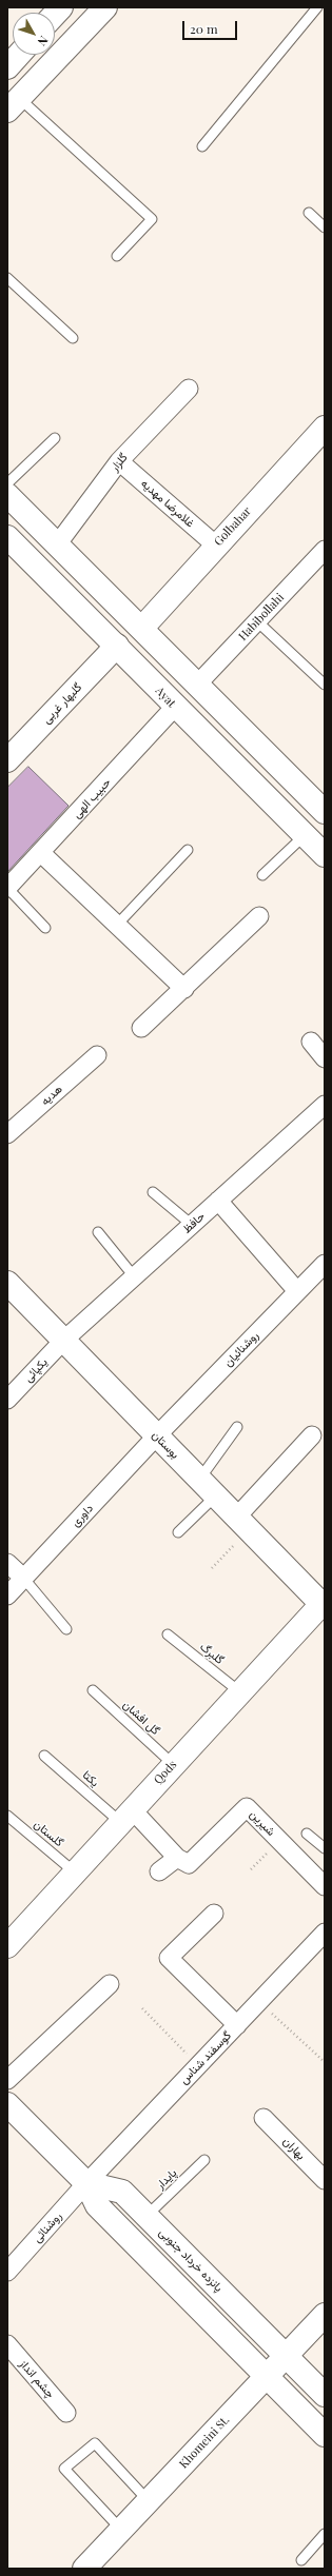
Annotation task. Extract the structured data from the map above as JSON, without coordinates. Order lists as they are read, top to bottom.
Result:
{
  "streets": {
    "street": [
      "گلزار",
      "غلامرضا مهدیه",
      "Golbahar",
      "Habibollahi",
      "Ayat",
      "گلبهار غربی",
      "حبیب الهی",
      "هدیه",
      "حافظ",
      "روشنائیان",
      "یکپائی",
      "بوستان",
      "داوری",
      "Qods",
      "شیرین",
      "گوسفند شناس",
      "بهاران",
      "روشنائی",
      "پانزده خرداد جنوبی",
      "چشم انداز",
      "Khomeini St."
    ],
    "lane": [
      "گلبرگ",
      "گل افشان",
      "یکتا",
      "گلستان",
      "پایدار"
    ]
  },
  "crossings": [
    ["گلزار", "غلامرضا مهدیه"],
    ["غلامرضا مهدیه", "Golbahar"],
    ["Ayat", "گلبهار غربی"],
    ["Ayat", "حبیب الهی"],
    ["حافظ", "یکپائی"],
    ["حافظ", "بوستان"],
    ["روشنائیان", "بوستان"],
    ["روشنائیان", "داوری"],
    ["یکپائی", "بوستان"],
    ["بوستان", "داوری"],
    ["بوستان", "Qods"],
    ["گلبرگ", "Qods"],
    ["گل افشان", "Qods"],
    ["Qods", "یکتا"],
    ["Qods", "گلستان"],
    ["گوسفند شناس", "روشنائی"],
    ["گوسفند شناس", "پانزده خرداد جنوبی"],
    ["پایدار", "پانزده خرداد جنوبی"],
    ["روشنائی", "پانزده خرداد جنوبی"],
    ["پانزده خرداد جنوبی", "Khomeini St."]
  ],
  "scale_bar": "20 m",
  "north": "bottom right"
}
